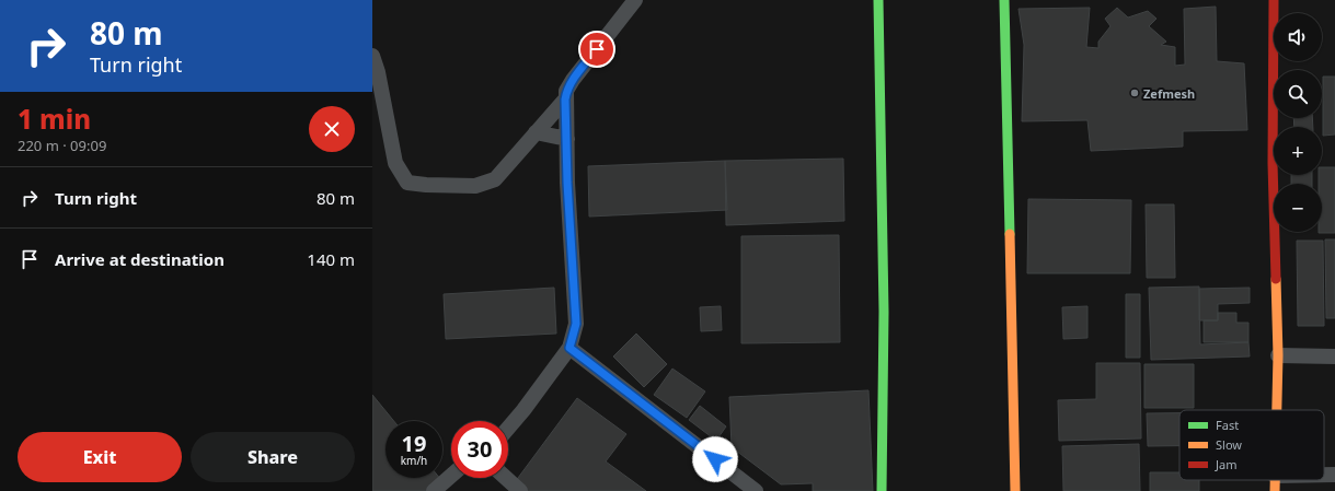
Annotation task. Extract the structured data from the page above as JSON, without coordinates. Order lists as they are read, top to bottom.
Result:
{
  "places": ["Zefmesh"],
  "legend": ["Fast", "Slow", "Jam"],
  "page": {
    "turn": ["80 m", "Turn right"],
    "map_buttons": ["+", "−"],
    "heading": ["1 min", "220 m · 09:09"],
    "list": [
      {
        "name": "Turn right",
        "value": "80 m"
      },
      {
        "name": "Arrive at destination",
        "value": "140 m"
      }
    ],
    "speed": "19 km/h",
    "limit": "30",
    "buttons": ["Exit", "Share"]
  }
}
